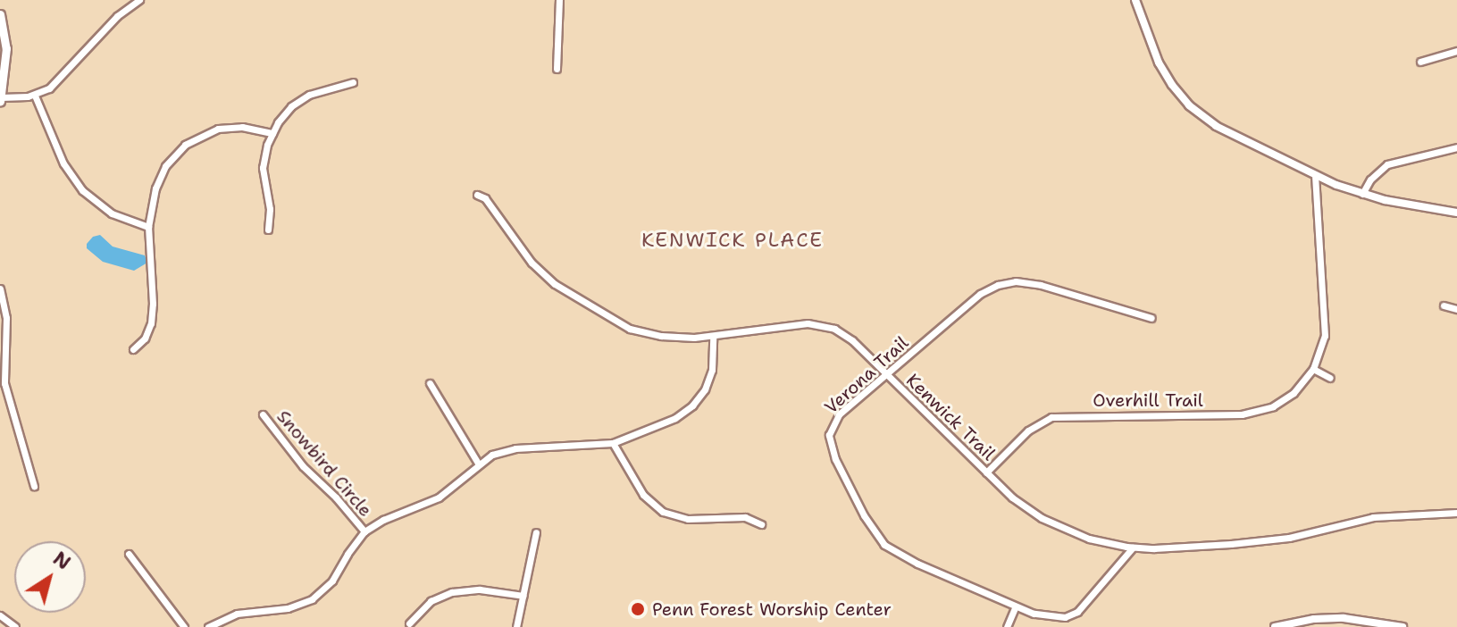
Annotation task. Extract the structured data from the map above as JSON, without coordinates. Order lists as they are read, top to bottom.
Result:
{
  "streets": {
    "street": [
      "Verona Trail",
      "Overhill Trail",
      "Kenwick Trail",
      "Snowbird Circle"
    ]
  },
  "crossings": [
    ["Verona Trail", "Kenwick Trail"],
    ["Overhill Trail", "Kenwick Trail"]
  ],
  "districts": ["KENWICK PLACE"],
  "places": ["Penn Forest Worship Center"],
  "north": "top right"
}
